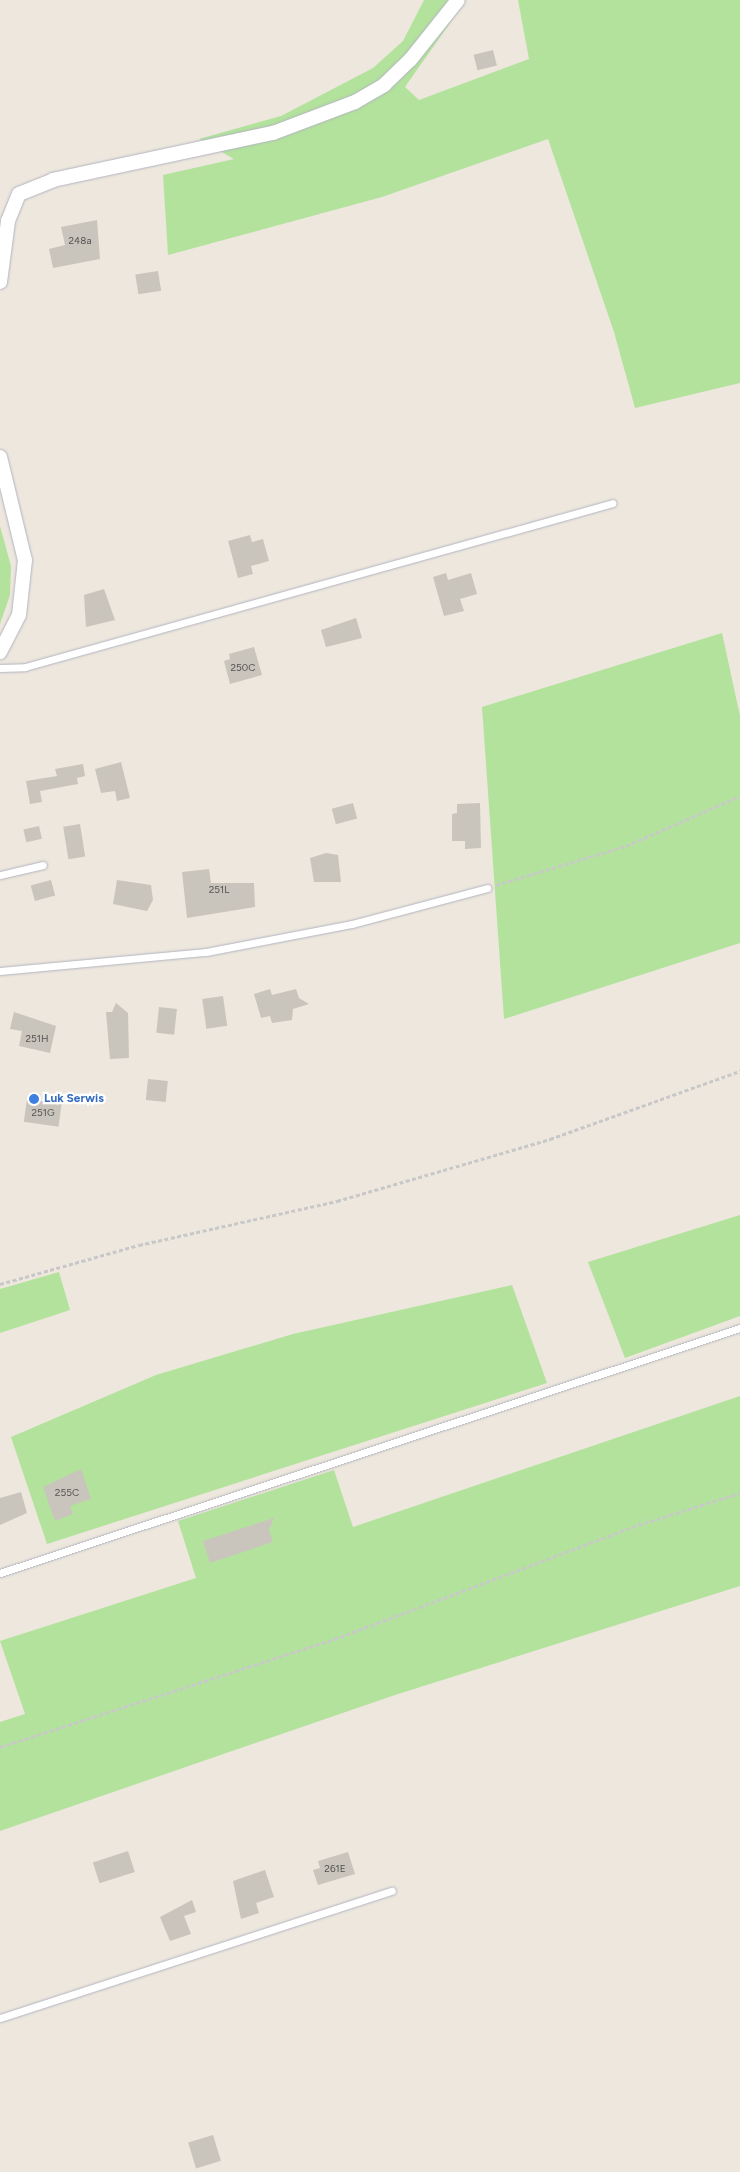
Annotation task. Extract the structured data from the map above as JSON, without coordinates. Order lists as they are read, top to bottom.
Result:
{
  "places": ["Luk Serwis"],
  "house_numbers": [
    "248a",
    "250C",
    "251L",
    "251H",
    "251G",
    "255C",
    "261E"
  ]
}
